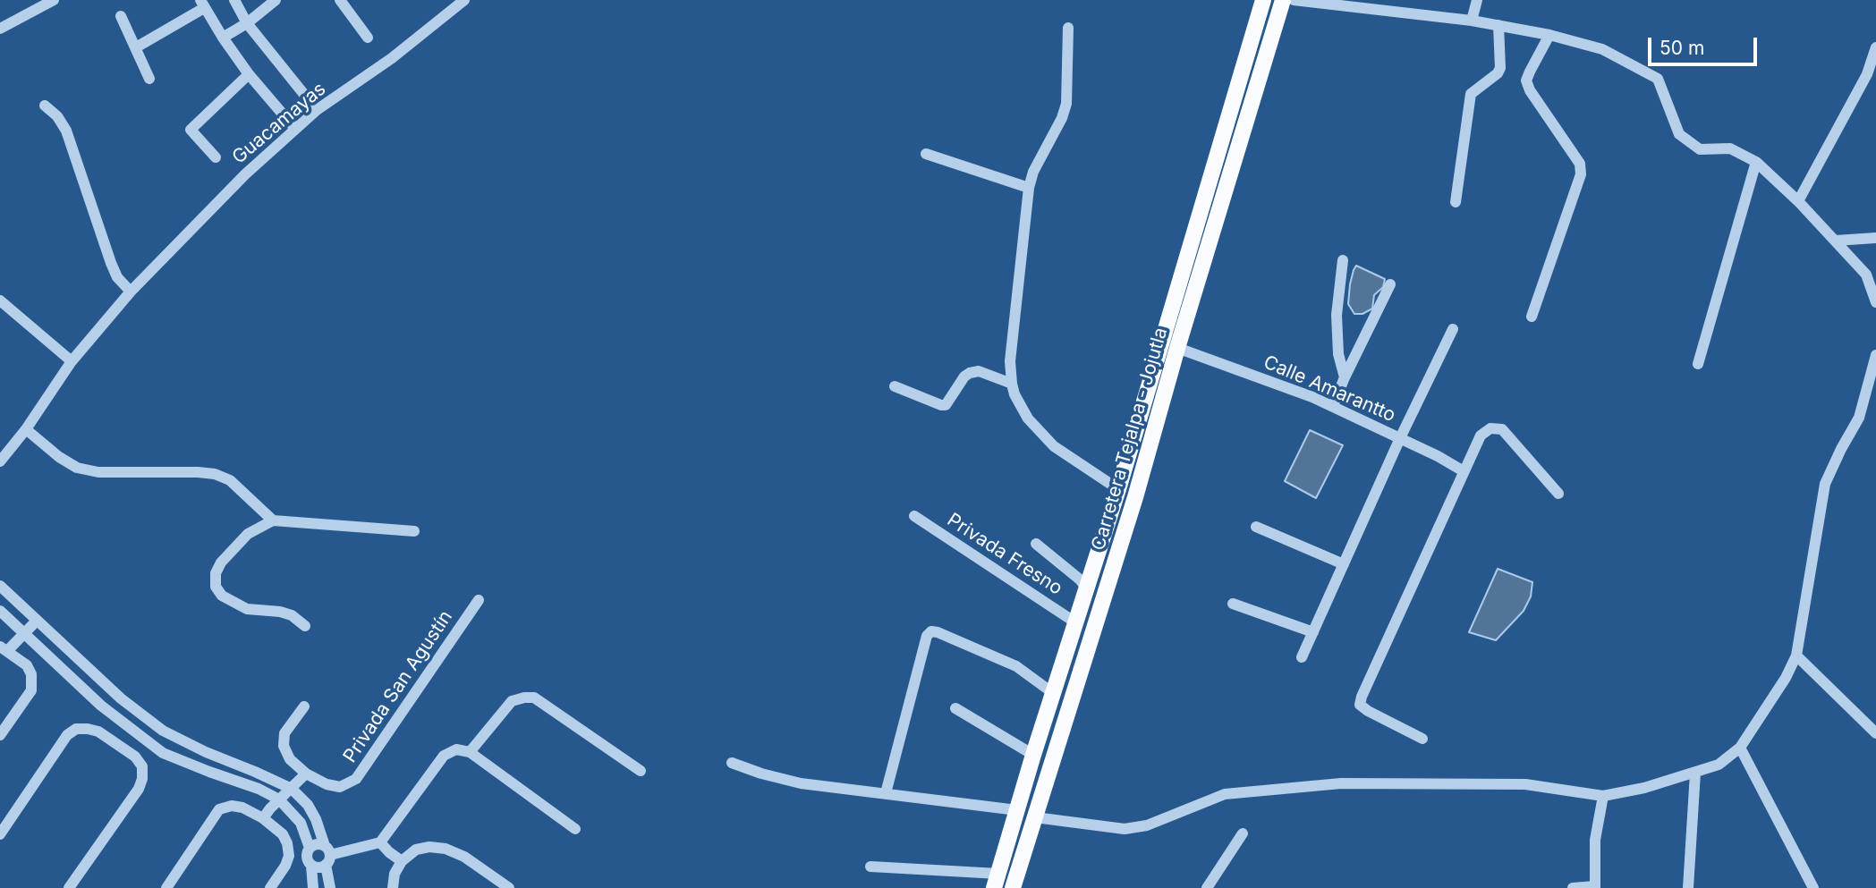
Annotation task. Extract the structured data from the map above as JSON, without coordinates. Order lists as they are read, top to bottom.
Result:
{
  "streets": {
    "main road": ["Carretera Tejalpa - Jojutla"],
    "street": [
      "Guacamayas",
      "Calle Amarantto",
      "Privada Fresno",
      "Privada San Agustín"
    ]
  },
  "crossings": [
    ["Calle Amarantto", "Carretera Tejalpa - Jojutla"],
    ["Carretera Tejalpa - Jojutla", "Privada Fresno"]
  ],
  "scale_bar": "50 m"
}
